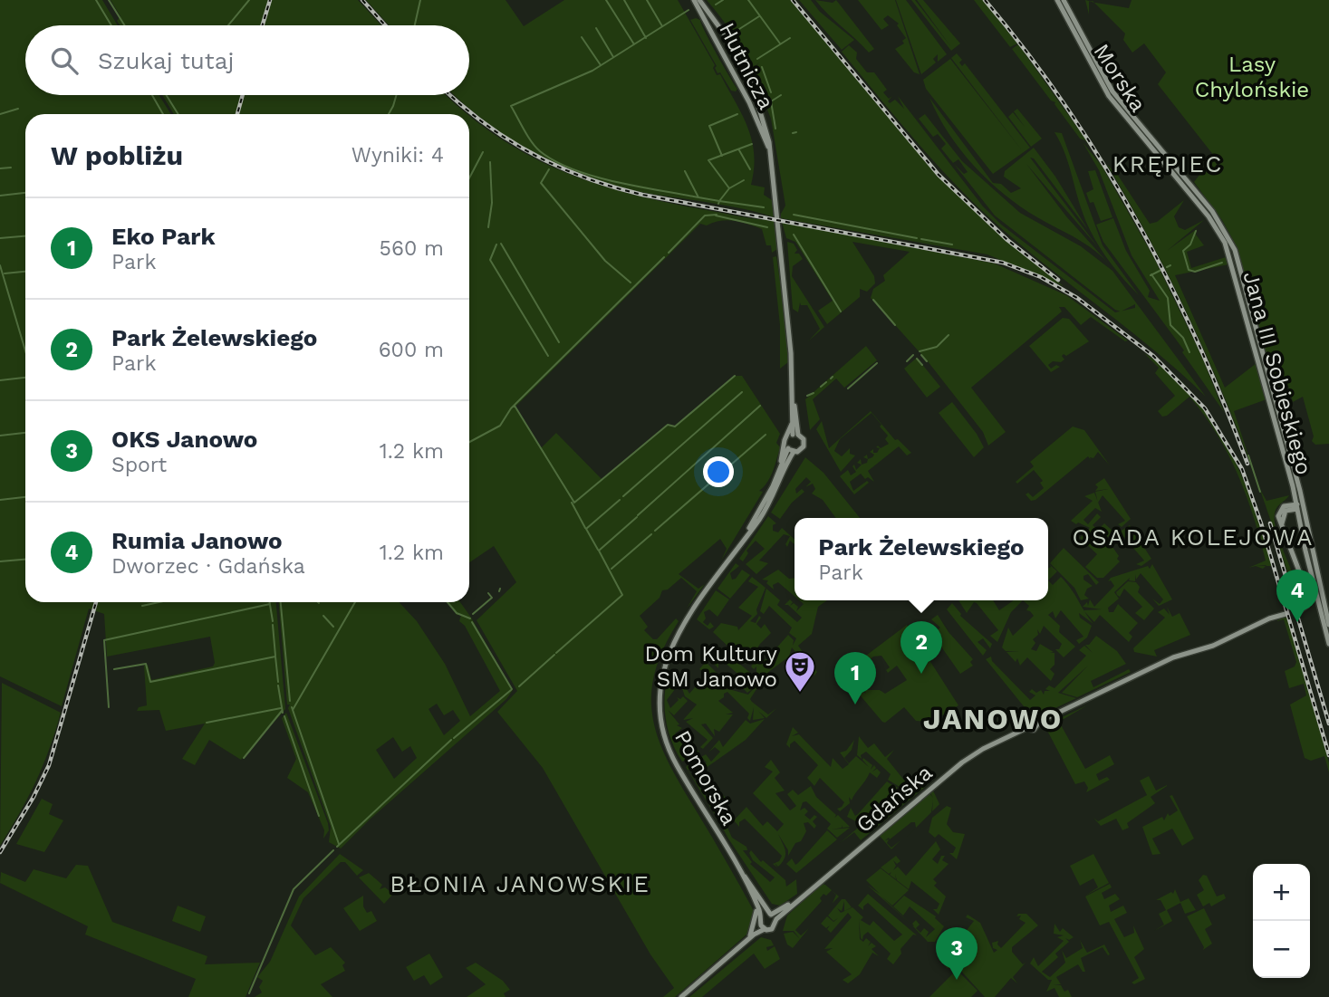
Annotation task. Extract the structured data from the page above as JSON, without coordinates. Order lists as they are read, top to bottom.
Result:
{
  "streets": {
    "main road": [
      "Hutnicza",
      "Morska",
      "Jana III Sobieskiego",
      "Pomorska",
      "Gdańska"
    ]
  },
  "crossings": [
    ["Morska", "Jana III Sobieskiego"],
    ["Pomorska", "Gdańska"]
  ],
  "districts": [
    "KRĘPIEC",
    "OSADA KOLEJOWA",
    "JANOWO",
    "BŁONIA JANOWSKIE"
  ],
  "parks": ["Lasy Chylońskie"],
  "places": {
    "theatre": ["Dom Kultury SM Janowo"]
  },
  "page": {
    "search": "Szukaj tutaj",
    "heading": ["W pobliżu", "Wyniki: 4"],
    "list": [
      {
        "mark": "1",
        "name": "Eko Park",
        "note": "Park",
        "value": "560 m"
      },
      {
        "mark": "2",
        "name": "Park Żelewskiego",
        "note": "Park",
        "value": "600 m"
      },
      {
        "mark": "3",
        "name": "OKS Janowo",
        "note": "Sport",
        "value": "1.2 km"
      },
      {
        "mark": "4",
        "name": "Rumia Janowo",
        "note": "Dworzec · Gdańska",
        "value": "1.2 km"
      }
    ],
    "popup": ["Park Żelewskiego", "Park"],
    "pins": [
      "4",
      "2",
      "1",
      "3"
    ],
    "map_buttons": ["+", "−"]
  }
}
